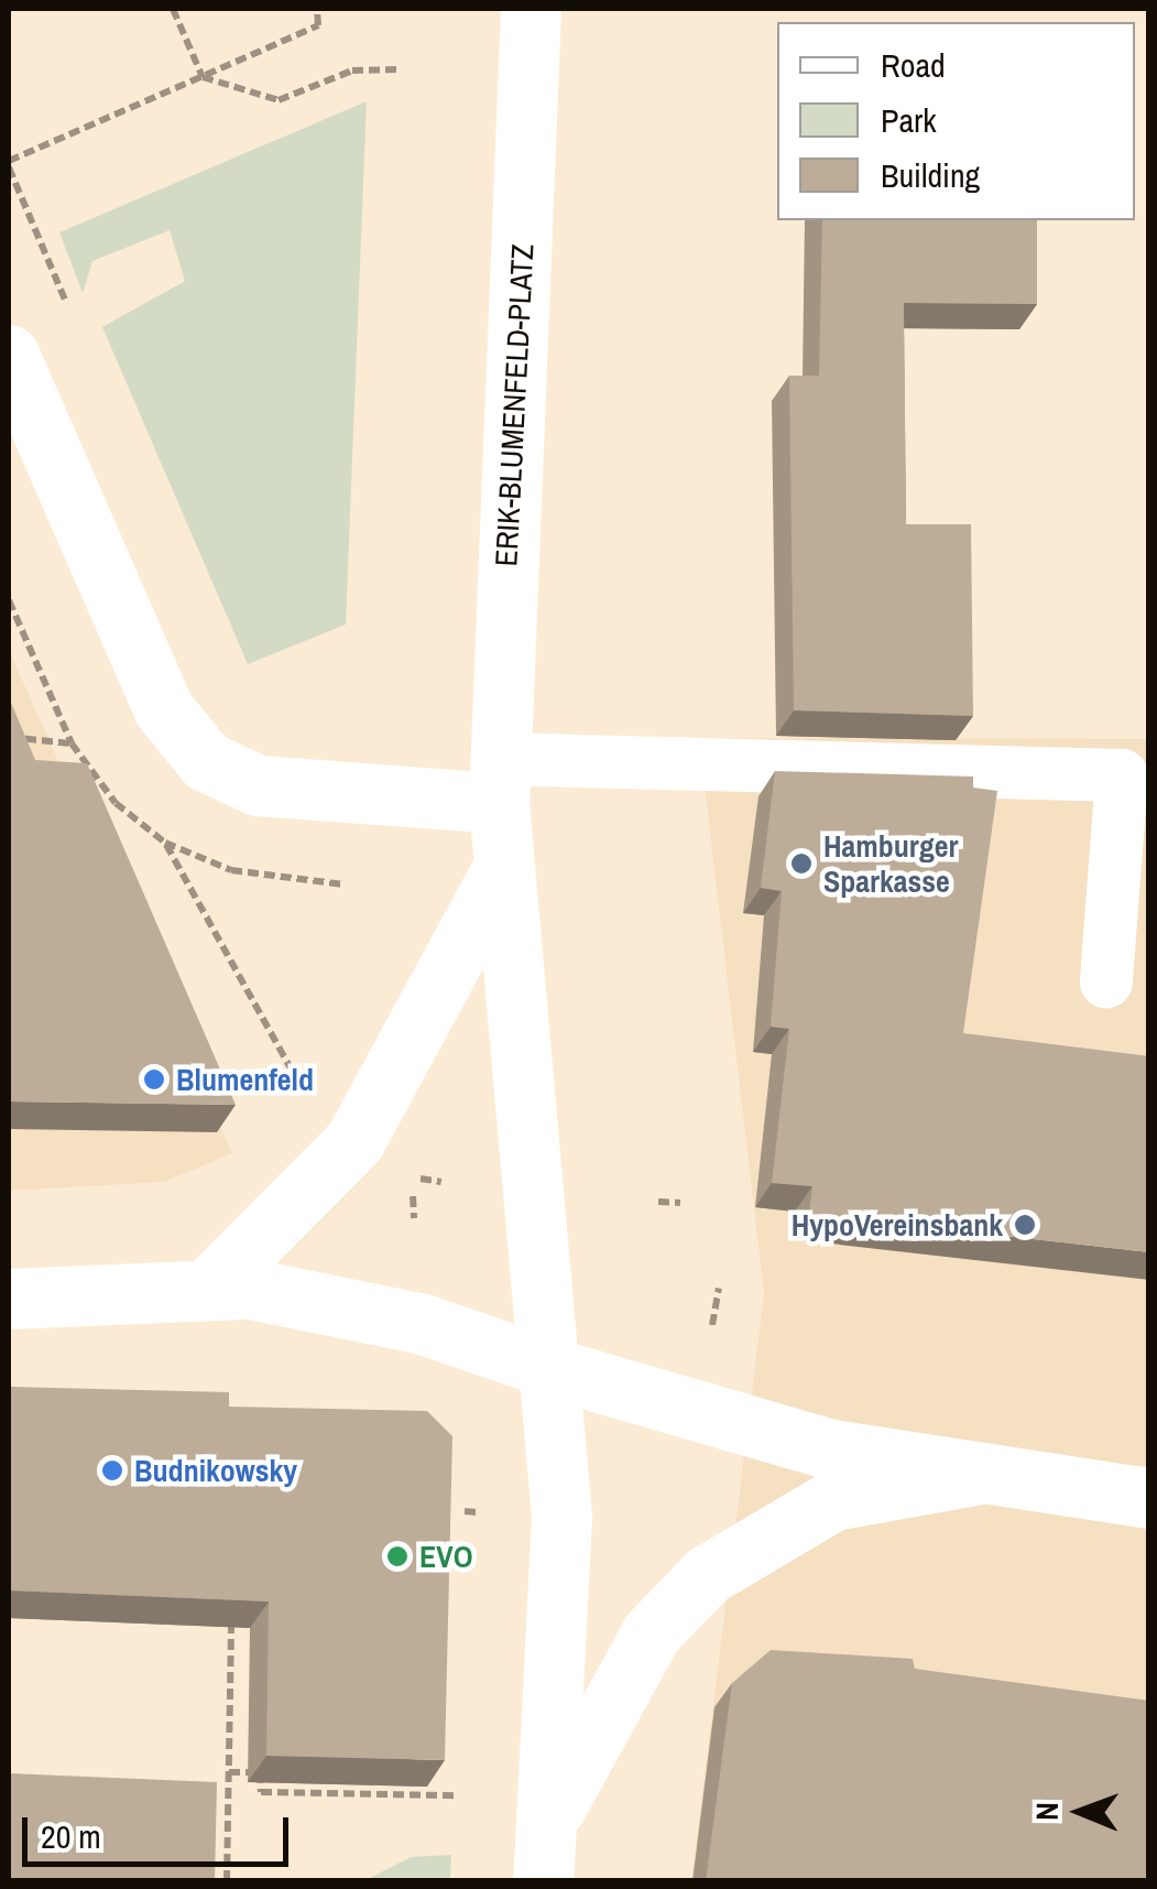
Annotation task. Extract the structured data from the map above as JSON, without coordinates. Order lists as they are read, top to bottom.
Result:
{
  "streets": {
    "main road": ["ERIK-BLUMENFELD-PLATZ"]
  },
  "places": [
    "Hamburger Sparkasse",
    "Blumenfeld",
    "HypoVereinsbank",
    "Budnikowsky",
    "EVO"
  ],
  "legend": ["Road", "Park", "Building"],
  "scale_bar": "20 m",
  "north": "left"
}
